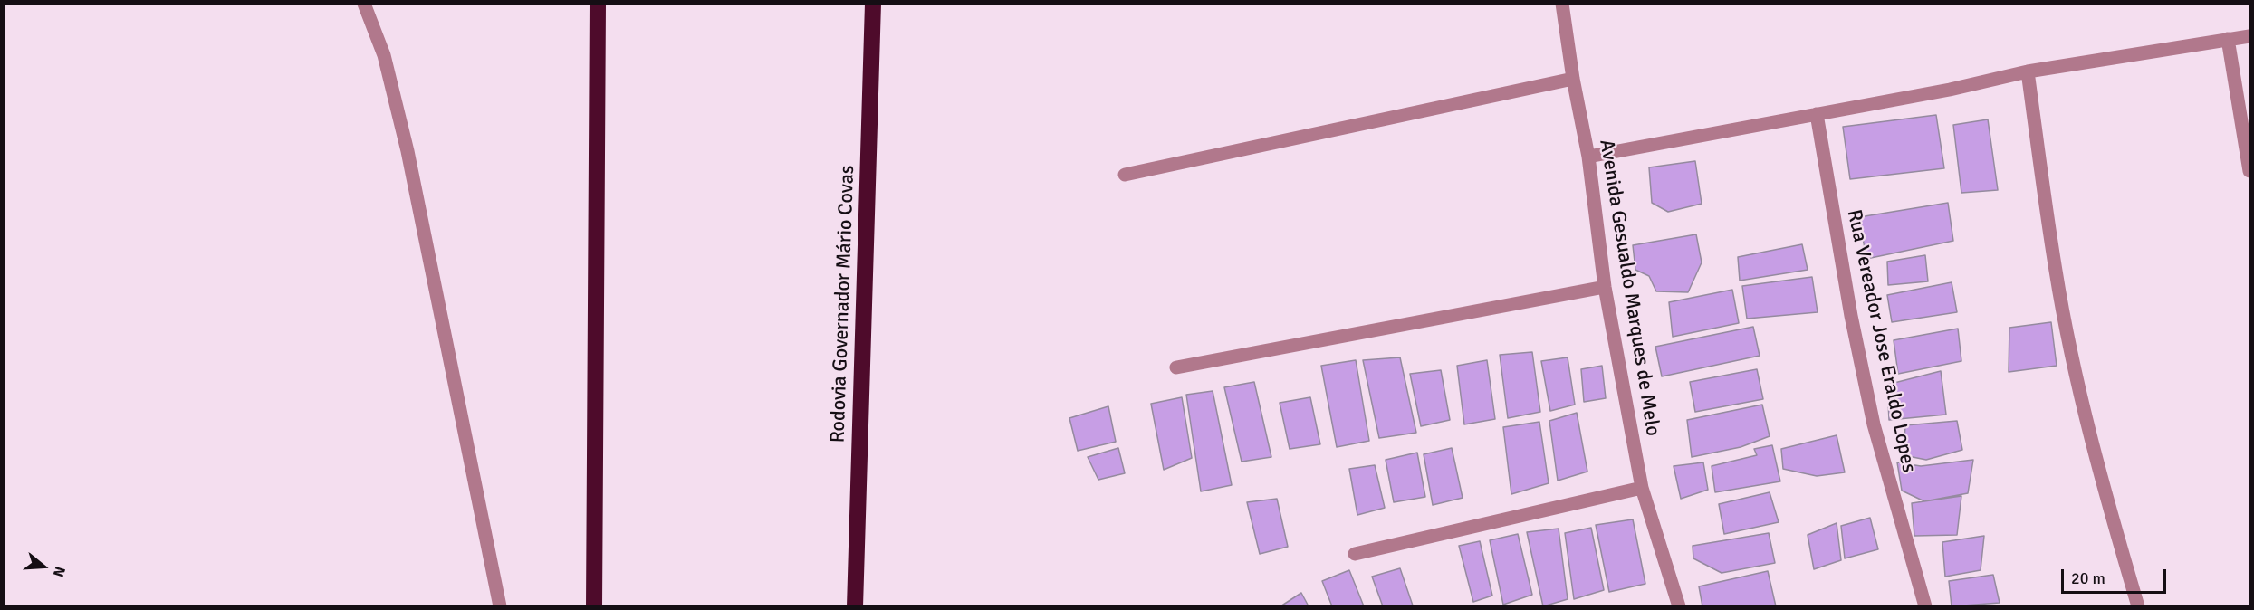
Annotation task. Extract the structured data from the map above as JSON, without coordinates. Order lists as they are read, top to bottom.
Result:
{
  "streets": {
    "highway": ["Rodovia Governador Mário Covas"],
    "street": ["Avenida Gesualdo Marques de Melo", "Rua Vereador Jose Eraldo Lopes"]
  },
  "scale_bar": "20 m",
  "north": "right"
}
